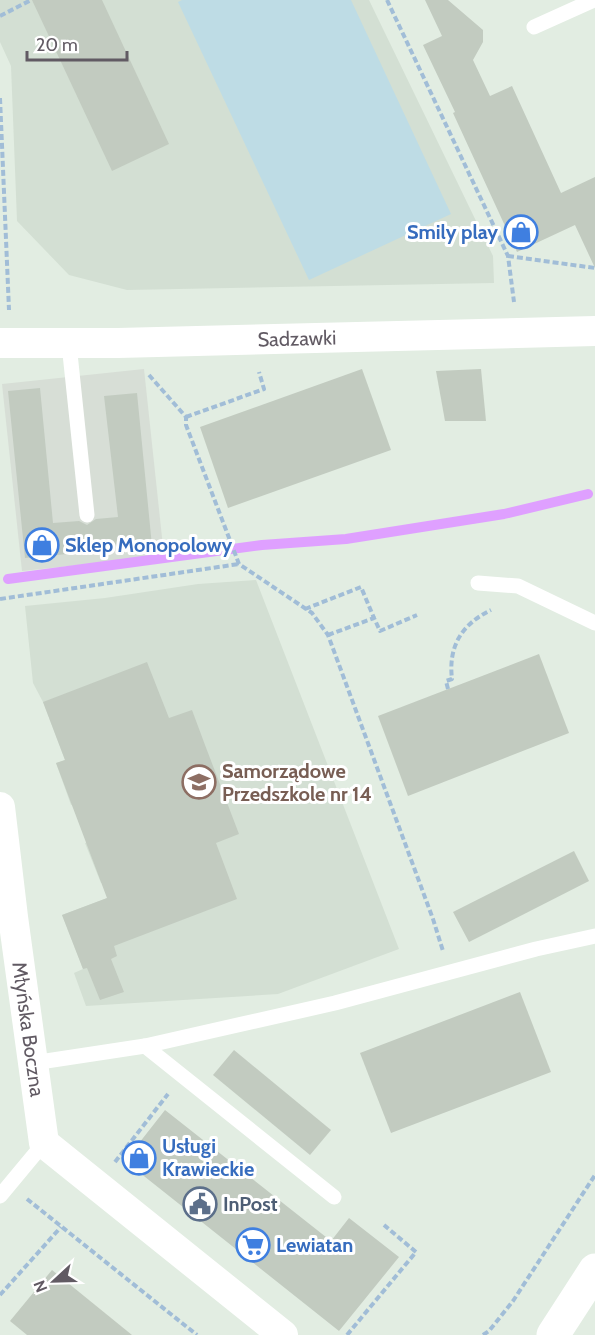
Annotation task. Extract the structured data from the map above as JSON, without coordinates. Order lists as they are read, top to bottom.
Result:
{
  "streets": {
    "street": ["Sadzawki", "Młyńska Boczna"]
  },
  "places": {
    "shop": ["Smily play", "Sklep Monopolowy", "Usługi Krawieckie"],
    "school or university": ["Samorządowe Przedszkole nr 14"],
    "public building": ["InPost"],
    "supermarket": ["Lewiatan"]
  },
  "scale_bar": "20 m",
  "north": "left"
}
